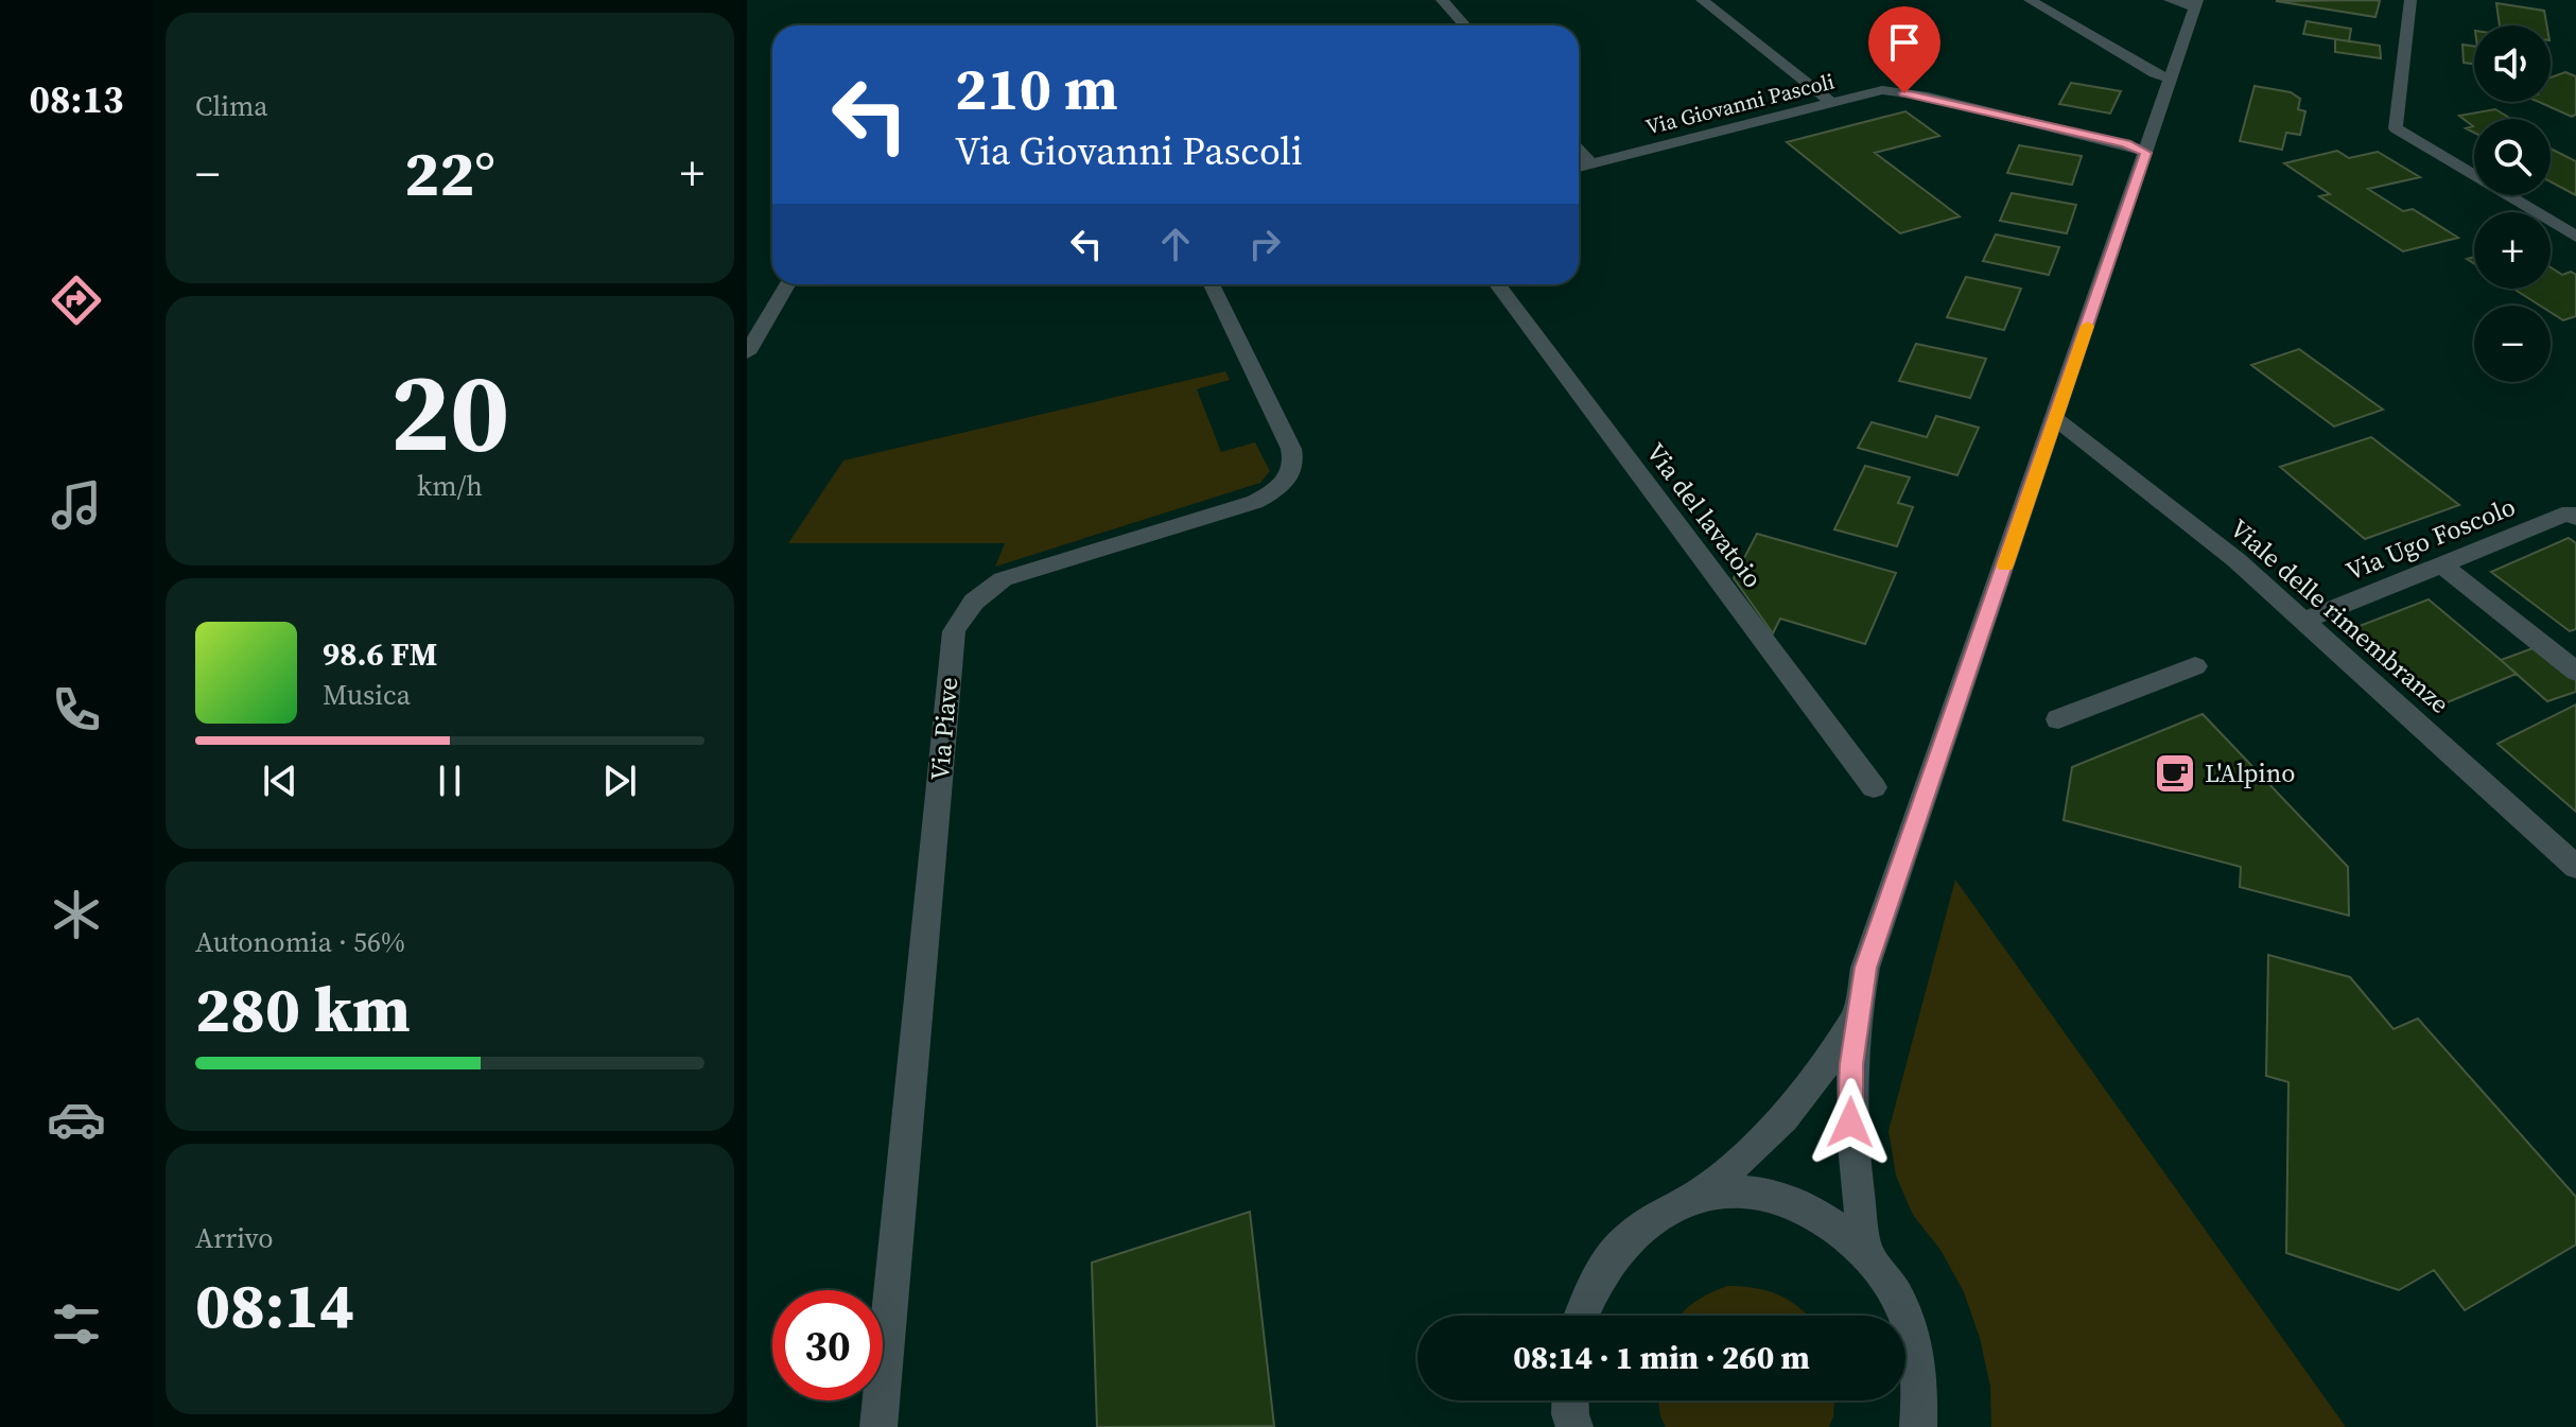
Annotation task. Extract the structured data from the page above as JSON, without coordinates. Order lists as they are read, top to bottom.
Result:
{
  "streets": {
    "street": [
      "Via Giovanni Pascoli",
      "Via del lavatoio",
      "Via Ugo Foscolo",
      "Viale delle rimembranze",
      "Via Piave"
    ]
  },
  "crossings": [
    ["Via Ugo Foscolo", "Viale delle rimembranze"]
  ],
  "places": {
    "cafe": ["L'Alpino"]
  },
  "page": {
    "tabs": "08:13",
    "tile": [
      "Clima",
      ["20", "km/h"],
      ["Autonomia · 56%", "280 km"],
      ["Arrivo", "08:14"]
    ],
    "map_buttons": ["+", "−"],
    "turn": ["210 m", "Via Giovanni Pascoli"],
    "heat": ["−", "22°", "+"],
    "song": ["98.6 FM", "Musica"],
    "limit": "30",
    "trip": "08:14 · 1 min · 260 m"
  }
}
